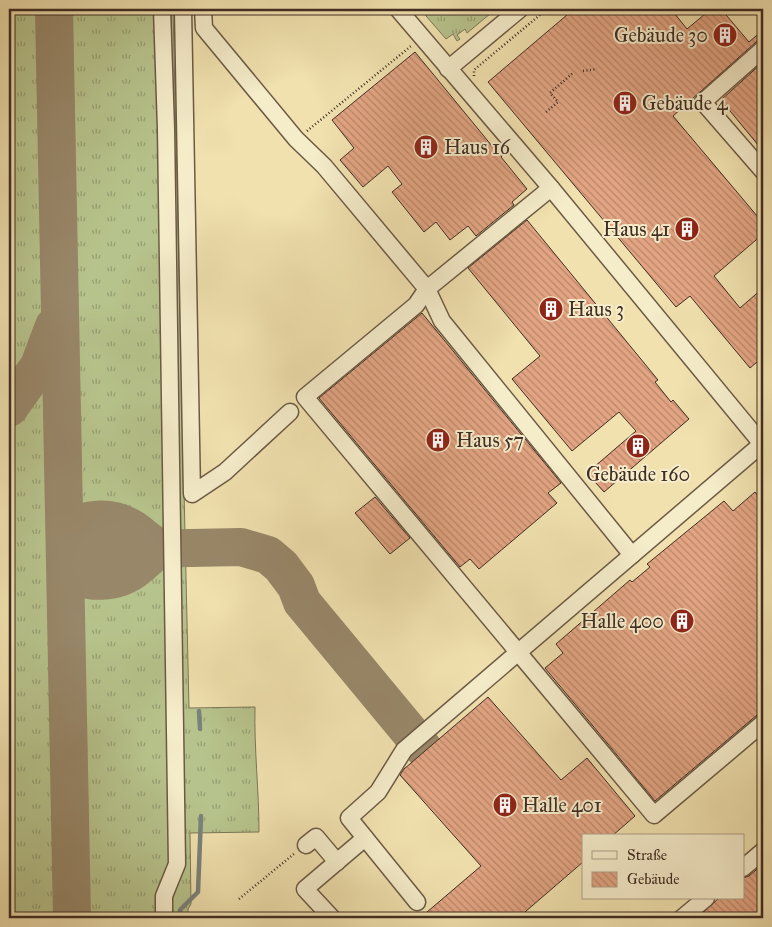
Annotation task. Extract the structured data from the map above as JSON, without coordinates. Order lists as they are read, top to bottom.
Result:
{
  "places": {
    "building": [
      "Gebäude 30",
      "Gebäude 4",
      "Haus 16",
      "Haus 41",
      "Haus 3",
      "Haus 57",
      "Gebäude 160",
      "Halle 400",
      "Halle 401"
    ]
  },
  "legend": ["Straße", "Gebäude"]
}
